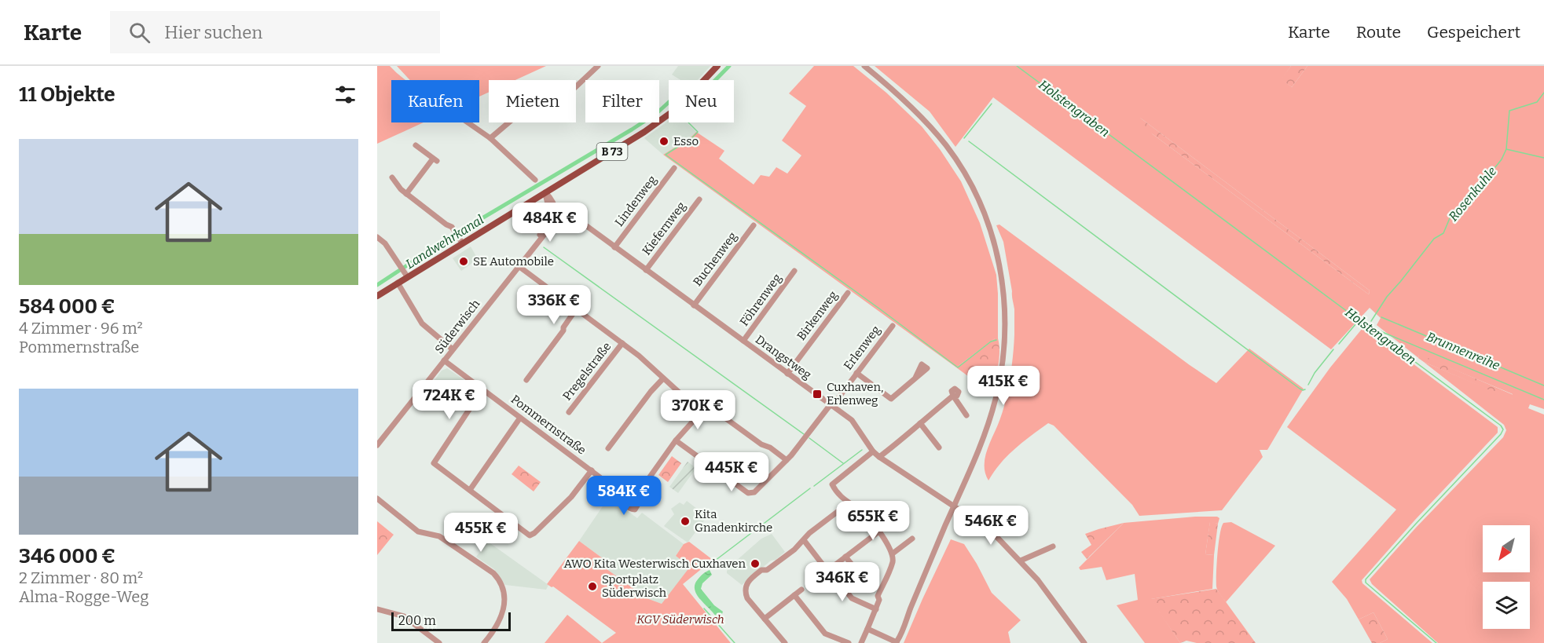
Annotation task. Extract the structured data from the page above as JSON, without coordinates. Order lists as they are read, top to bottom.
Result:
{
  "streets": {
    "main road": ["B 73"],
    "street": [
      "Lindenweg",
      "Kiefernweg",
      "Buchenweg",
      "Föhrenweg",
      "Birkenweg",
      "Süderwisch",
      "Erlenweg",
      "Drangstweg",
      "Pregelstraße",
      "Pommernstraße"
    ]
  },
  "crossings": [
    ["Lindenweg", "Drangstweg"],
    ["Kiefernweg", "Drangstweg"],
    ["Buchenweg", "Drangstweg"],
    ["Föhrenweg", "Drangstweg"],
    ["Birkenweg", "Drangstweg"],
    ["Süderwisch", "Drangstweg"],
    ["Süderwisch", "Pommernstraße"],
    ["Erlenweg", "Drangstweg"]
  ],
  "water": [
    "Holstengraben",
    "Rosenkuhle",
    "Landwehrkanal",
    "Brunnenreihe"
  ],
  "parks": ["KGV Süderwisch"],
  "places": {
    "other": [
      "Esso",
      "SE Automobile",
      "Kita Gnadenkirche",
      "AWO Kita Westerwisch Cuxhaven",
      "Sportplatz Süderwisch"
    ],
    "transit": ["Cuxhaven, Erlenweg"]
  },
  "scale_bar": "200 m",
  "north": "bottom left",
  "page": {
    "header": "Karte",
    "search": "Hier suchen",
    "nav": ["Karte", "Route", "Gespeichert"],
    "heading": "11 Objekte",
    "chip": [
      "Kaufen",
      "Mieten",
      "Filter",
      "Neu"
    ],
    "list": [
      {
        "name": "584 000 €",
        "note": "4 Zimmer · 96 m² · Pommernstraße"
      },
      {
        "name": "346 000 €",
        "note": "2 Zimmer · 80 m² · Alma-Rogge-Weg"
      }
    ],
    "price": [
      "484K €",
      "336K €",
      "415K €",
      "724K €",
      "370K €",
      "445K €",
      "584K €",
      "655K €",
      "546K €",
      "455K €",
      "346K €"
    ],
    "scale": "200 m"
  }
}
